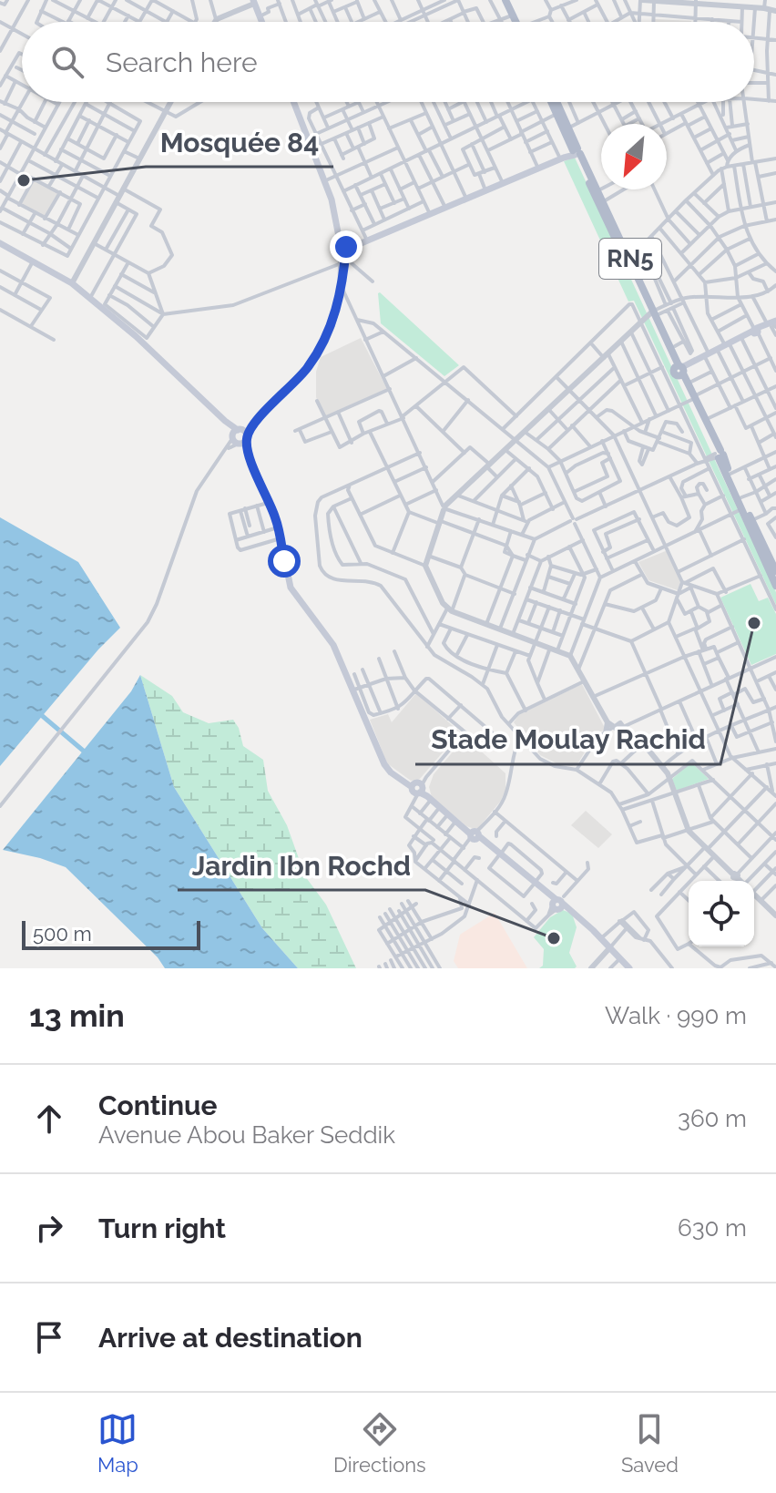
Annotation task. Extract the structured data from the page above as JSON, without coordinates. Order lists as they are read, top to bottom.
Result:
{
  "streets": {
    "main road": ["RN5"]
  },
  "places": ["Mosquée 84", "Stade Moulay Rachid", "Jardin Ibn Rochd"],
  "scale_bar": "500 m",
  "north": "bottom left",
  "page": {
    "search": "Search here",
    "scale": "500 m",
    "heading": ["13 min", "Walk · 990 m"],
    "list": [
      ["Continue", "Avenue Abou Baker Seddik", "360 m"],
      ["Turn right", "630 m"],
      "Arrive at destination"
    ],
    "nav": ["Map", "Directions", "Saved"]
  }
}
